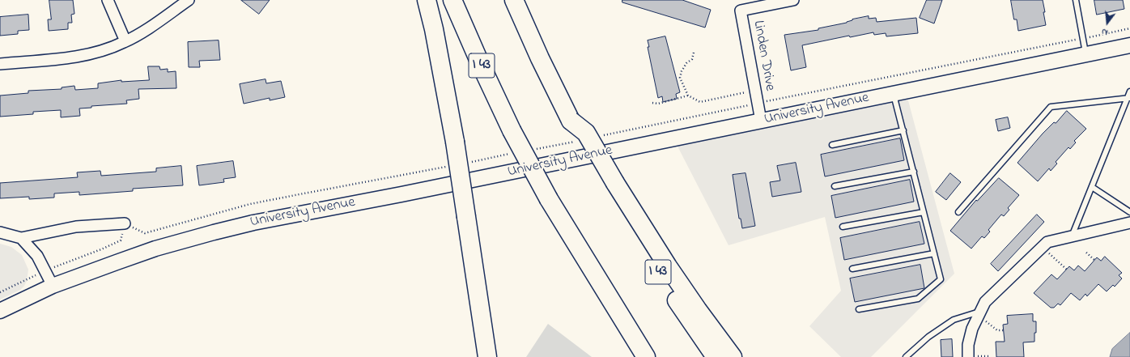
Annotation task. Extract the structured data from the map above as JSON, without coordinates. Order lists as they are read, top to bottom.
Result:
{
  "streets": {
    "highway": ["I 43"],
    "main road": ["University Avenue"],
    "street": ["Linden Drive"]
  },
  "crossings": [
    ["Linden Drive", "University Avenue"]
  ],
  "north": "bottom"
}
